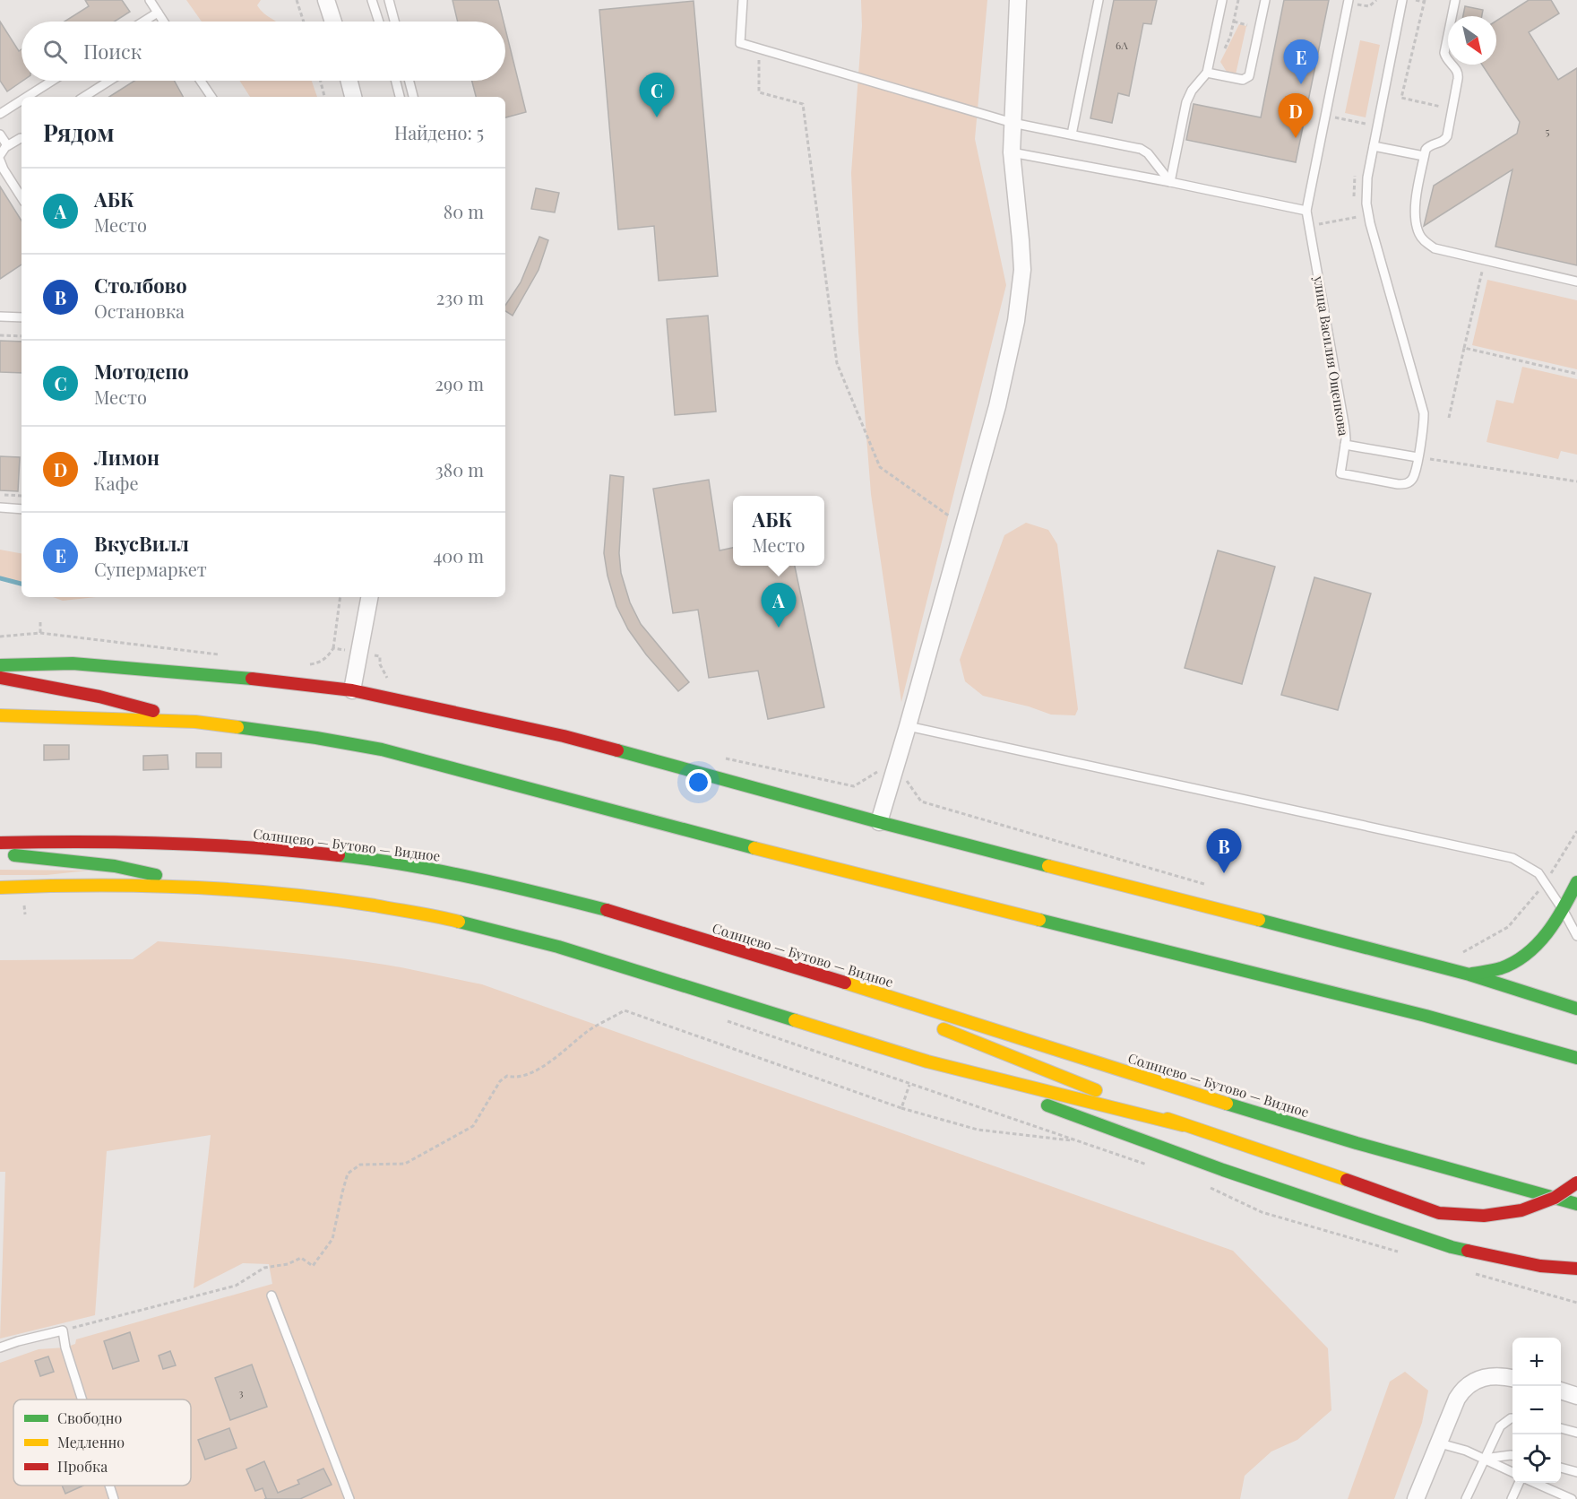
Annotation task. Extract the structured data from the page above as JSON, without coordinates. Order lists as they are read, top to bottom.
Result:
{
  "streets": {
    "main road": ["Солнцево — Бутово — Видное"],
    "lane": ["улица Василия Ощепкова"]
  },
  "house_numbers": ["6А", "5", "3"],
  "legend": ["Свободно", "Медленно", "Пробка"],
  "north": "bottom right",
  "page": {
    "search": "Поиск",
    "pins": [
      "E",
      "C",
      "D",
      "A",
      "B"
    ],
    "heading": ["Рядом", "Найдено: 5"],
    "list": [
      {
        "mark": "A",
        "name": "АБК",
        "note": "Место",
        "value": "80 m"
      },
      {
        "mark": "B",
        "name": "Столбово",
        "note": "Остановка",
        "value": "230 m"
      },
      {
        "mark": "C",
        "name": "Мотодепо",
        "note": "Место",
        "value": "290 m"
      },
      {
        "mark": "D",
        "name": "Лимон",
        "note": "Кафе",
        "value": "380 m"
      },
      {
        "mark": "E",
        "name": "ВкусВилл",
        "note": "Супермаркет",
        "value": "400 m"
      }
    ],
    "popup": ["АБК", "Место"],
    "map_buttons": ["+", "−"]
  }
}
